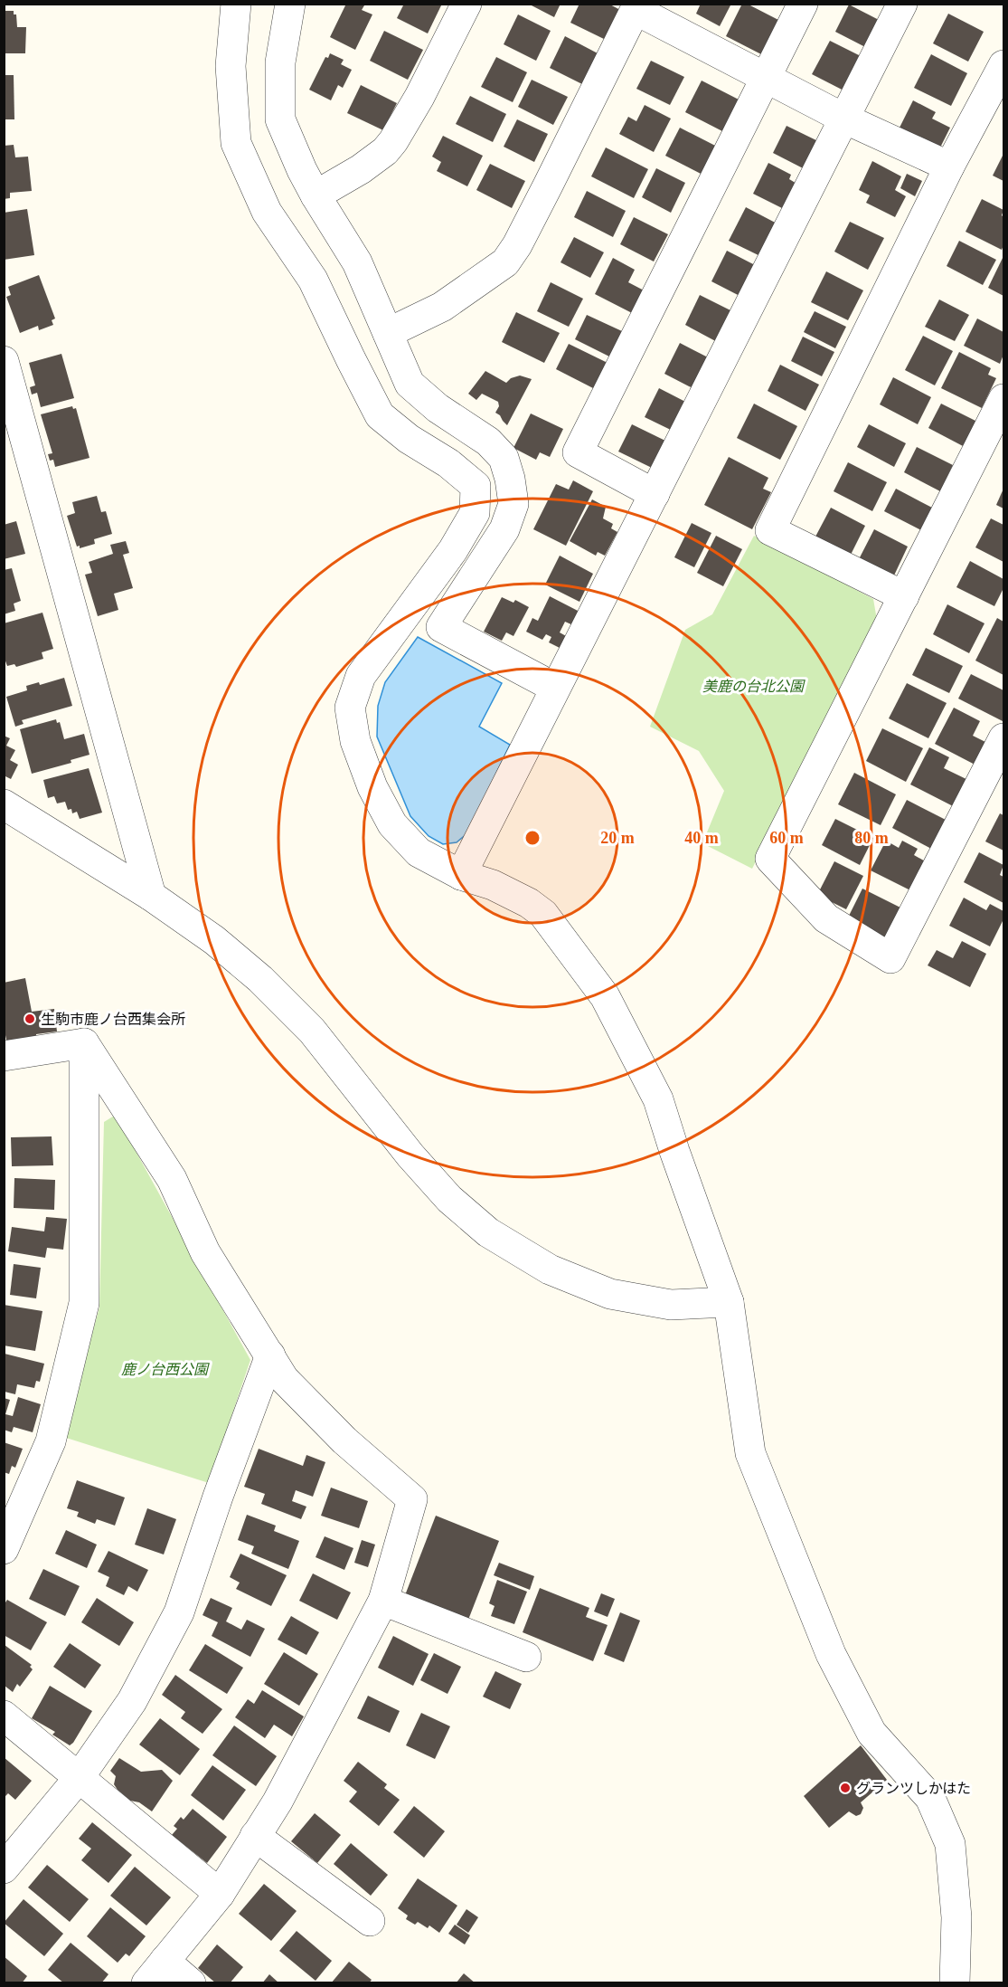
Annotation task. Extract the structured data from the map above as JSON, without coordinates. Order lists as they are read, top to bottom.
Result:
{
  "parks": ["美鹿の台北公園", "鹿ノ台西公園"],
  "places": ["生駒市鹿ノ台西集会所", "グランツしかはた"],
  "rings": [
    "20 m",
    "40 m",
    "60 m",
    "80 m"
  ]
}
